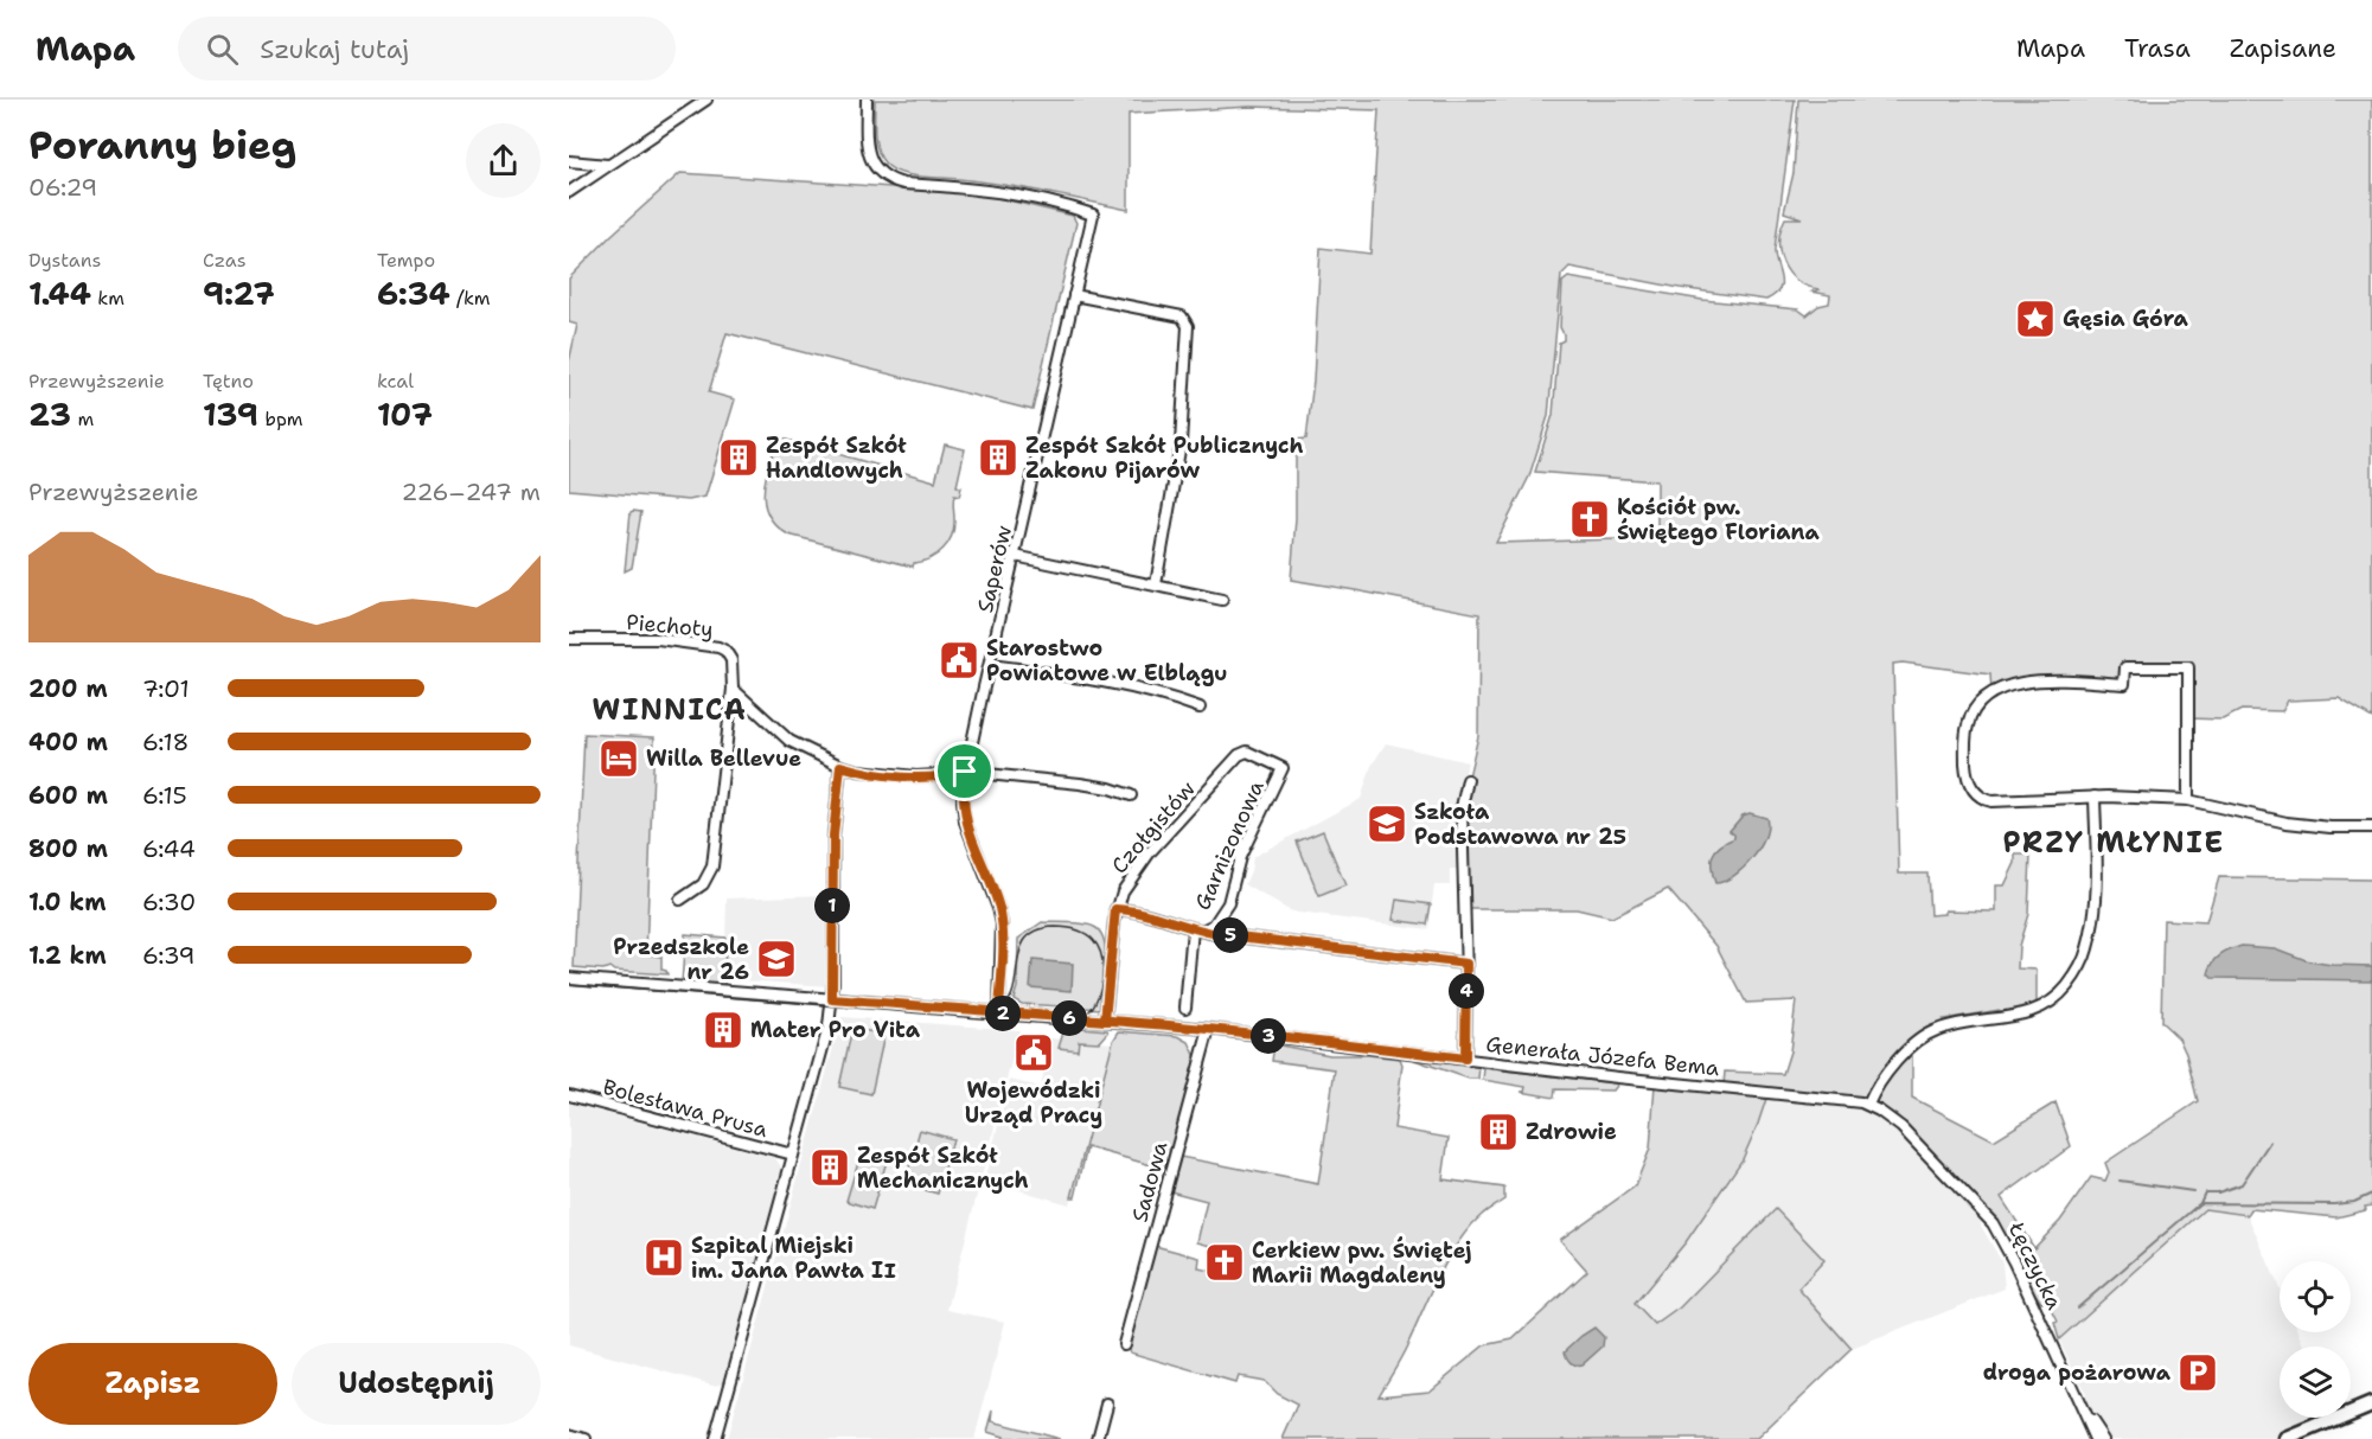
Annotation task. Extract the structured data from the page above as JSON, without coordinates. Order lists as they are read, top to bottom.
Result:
{
  "streets": {
    "street": [
      "Saperów",
      "Piechoty",
      "Czołgistów",
      "Garnizonowa",
      "Generała Józefa Bema",
      "Bolesława Prusa",
      "Sadowa",
      "Łęczycka"
    ]
  },
  "crossings": [
    ["Saperów", "Generała Józefa Bema"],
    ["Czołgistów", "Garnizonowa"],
    ["Czołgistów", "Generała Józefa Bema"],
    ["Generała Józefa Bema", "Sadowa"],
    ["Generała Józefa Bema", "Łęczycka"]
  ],
  "districts": ["WINNICA", "PRZY MŁYNIE"],
  "places": {
    "place": ["Gęsia Góra"],
    "building": [
      "Zespół Szkół Handlowych",
      "Zespół Szkół Publicznych Zakonu Pijarów",
      "Mater Pro Vita",
      "Zdrowie",
      "Zespół Szkół Mechanicznych"
    ],
    "church": ["Kościół pw. Świętego Floriana", "Cerkiew pw. Świętej Marii Magdaleny"],
    "public building": ["Starostwo Powiatowe w Elblągu", "Wojewódzki Urząd Pracy"],
    "hotel": ["Willa Bellevue"],
    "school or university": ["Szkoła Podstawowa nr 25", "Przedszkole nr 26"],
    "hospital": ["Szpital Miejski im. Jana Pawła II"],
    "parking": ["droga pożarowa"]
  },
  "page": {
    "header": "Mapa",
    "search": "Szukaj tutaj",
    "nav": ["Mapa", "Trasa", "Zapisane"],
    "heading": ["Poranny bieg", "06:29"],
    "stats": [
      ["Dystans", "1.44 km"],
      ["Czas", "9:27"],
      ["Tempo", "6:34 /km"],
      ["Przewyższenie", "23 m"],
      ["Tętno", "139 bpm"],
      ["kcal", "107"]
    ],
    "chart": ["Przewyższenie", "226–247 m"],
    "list": [
      {
        "name": "200 m",
        "note": "7:01"
      },
      {
        "name": "400 m",
        "note": "6:18"
      },
      {
        "name": "600 m",
        "note": "6:15"
      },
      {
        "name": "800 m",
        "note": "6:44"
      },
      {
        "name": "1.0 km",
        "note": "6:30"
      },
      {
        "name": "1.2 km",
        "note": "6:39"
      }
    ],
    "pins": [
      "1",
      "5",
      "4",
      "2",
      "6",
      "3"
    ],
    "buttons": ["Zapisz", "Udostępnij"]
  }
}
